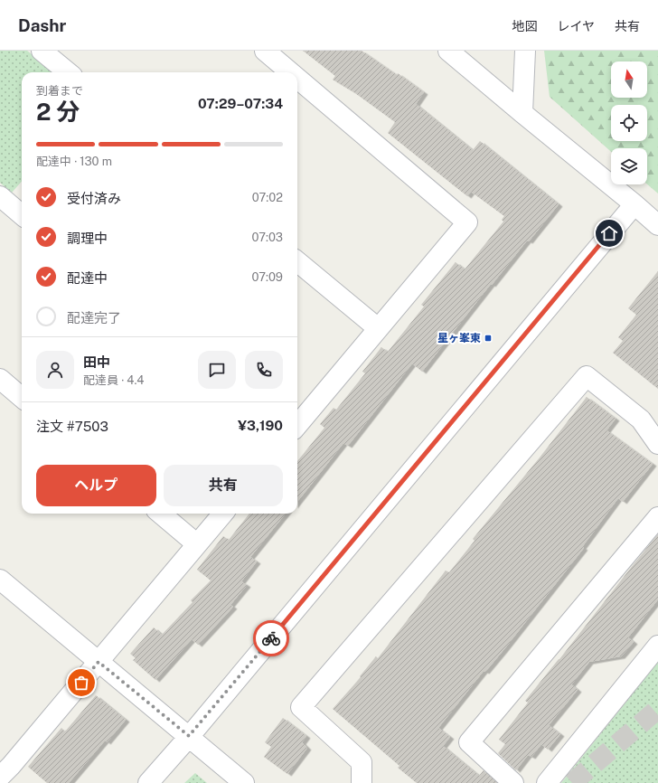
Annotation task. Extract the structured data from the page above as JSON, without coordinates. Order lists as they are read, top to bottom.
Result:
{
  "places": {
    "transit": ["星ヶ峯東"]
  },
  "north": "top",
  "page": {
    "header": "Dashr",
    "nav": ["地図", "レイヤ", "共有"],
    "heading": ["2 分", "到着まで", "07:29–07:34"],
    "panel": [
      "田中",
      "配達員 · 4.4",
      "注文 #7503",
      "¥3,190"
    ],
    "bar": "配達中 · 130 m",
    "list": [
      ["受付済み", "07:02"],
      ["調理中", "07:03"],
      ["配達中", "07:09"],
      "配達完了"
    ],
    "buttons": ["ヘルプ", "共有"]
  }
}
